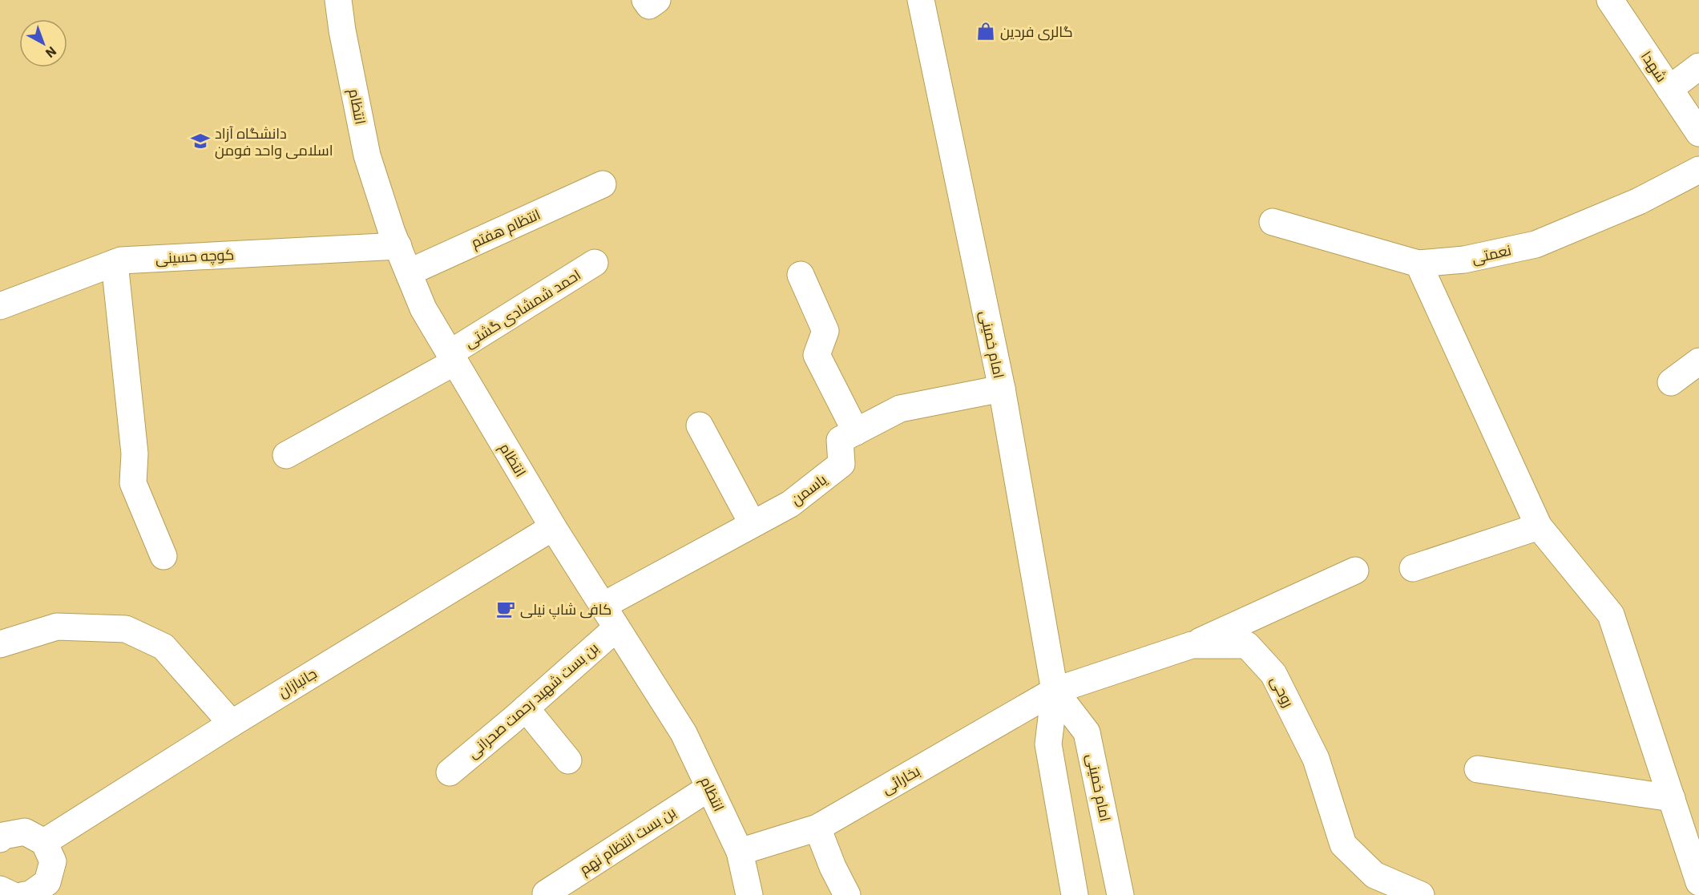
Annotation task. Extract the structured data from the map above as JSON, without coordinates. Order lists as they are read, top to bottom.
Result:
{
  "streets": {
    "street": [
      "شهدا",
      "انتظام",
      "انتظام هفتم",
      "نعمتی",
      "کوچه حسینی",
      "احمد شمشادی گشتی",
      "امام خمینی",
      "یاسمن",
      "جانبازان",
      "روحی",
      "بن بست شهید رحمت صحرانی",
      "بخارائی",
      "بن بست انتظام نهم"
    ]
  },
  "crossings": [
    ["انتظام", "انتظام هفتم"],
    ["انتظام", "کوچه حسینی"],
    ["انتظام", "احمد شمشادی گشتی"],
    ["انتظام", "یاسمن"],
    ["انتظام", "جانبازان"],
    ["انتظام", "بن بست شهید رحمت صحرانی"],
    ["انتظام", "بخارائی"],
    ["انتظام", "بن بست انتظام نهم"],
    ["امام خمینی", "یاسمن"],
    ["امام خمینی", "روحی"],
    ["امام خمینی", "بخارائی"],
    ["روحی", "بخارائی"]
  ],
  "places": {
    "shop": ["گالری فردین"],
    "school or university": ["دانشگاه آزاد اسلامی واحد فومن"],
    "cafe": ["کافی شاپ نیلی"]
  },
  "north": "bottom right"
}
